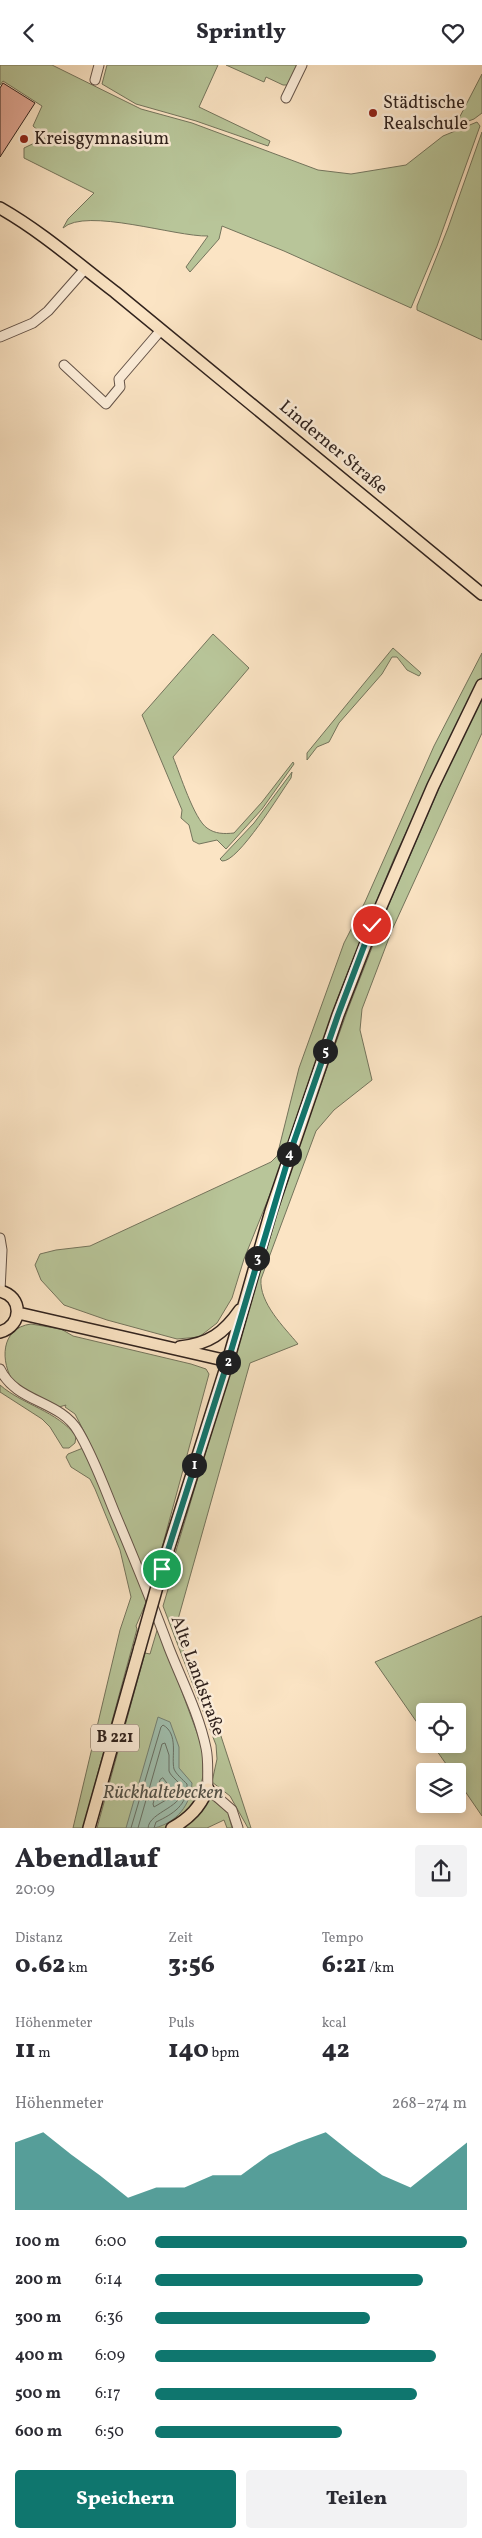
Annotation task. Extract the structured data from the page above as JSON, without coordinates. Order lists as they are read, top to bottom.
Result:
{
  "streets": {
    "main road": ["Linderner Straße", "B 221"],
    "street": ["Alte Landstraße"]
  },
  "water": ["Rückhaltebecken"],
  "places": ["Städtische Realschule", "Kreisgymnasium"],
  "page": {
    "header": "Sprintly",
    "pins": [
      "5",
      "4",
      "3",
      "2",
      "1"
    ],
    "heading": ["Abendlauf", "20:09"],
    "stats": [
      ["Distanz", "0.62 km"],
      ["Zeit", "3:56"],
      ["Tempo", "6:21 /km"],
      ["Höhenmeter", "11 m"],
      ["Puls", "140 bpm"],
      ["kcal", "42"]
    ],
    "chart": ["Höhenmeter", "268–274 m"],
    "list": [
      {
        "name": "100 m",
        "note": "6:00"
      },
      {
        "name": "200 m",
        "note": "6:14"
      },
      {
        "name": "300 m",
        "note": "6:36"
      },
      {
        "name": "400 m",
        "note": "6:09"
      },
      {
        "name": "500 m",
        "note": "6:17"
      },
      {
        "name": "600 m",
        "note": "6:50"
      }
    ],
    "buttons": ["Speichern", "Teilen"]
  }
}
